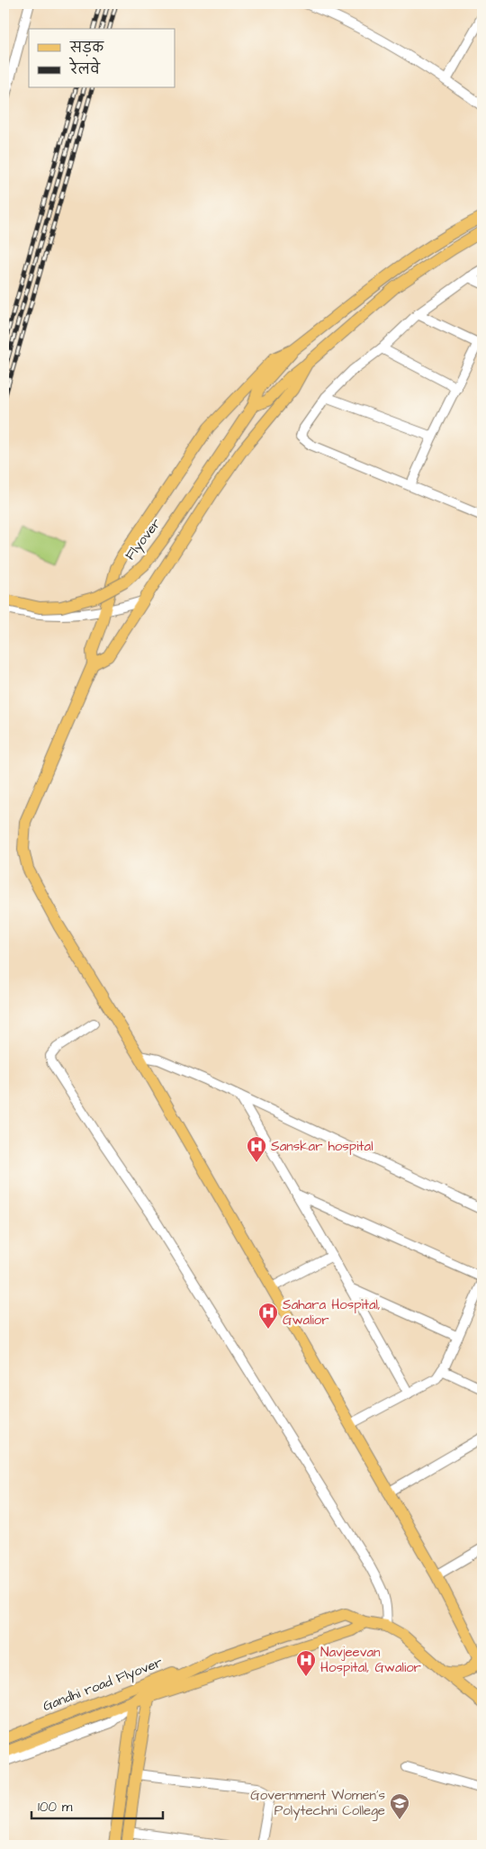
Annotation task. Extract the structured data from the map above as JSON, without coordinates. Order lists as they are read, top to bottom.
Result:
{
  "streets": {
    "main road": ["Flyover", "Gandhi road Flyover"]
  },
  "places": {
    "hospital": ["Sanskar hospital", "Sahara Hospital, Gwalior", "Navjeevan Hospital, Gwalior"],
    "school or university": ["Government Women's Polytechni College"]
  },
  "legend": ["सड़क", "रेलवे"],
  "scale_bar": "100 m"
}
